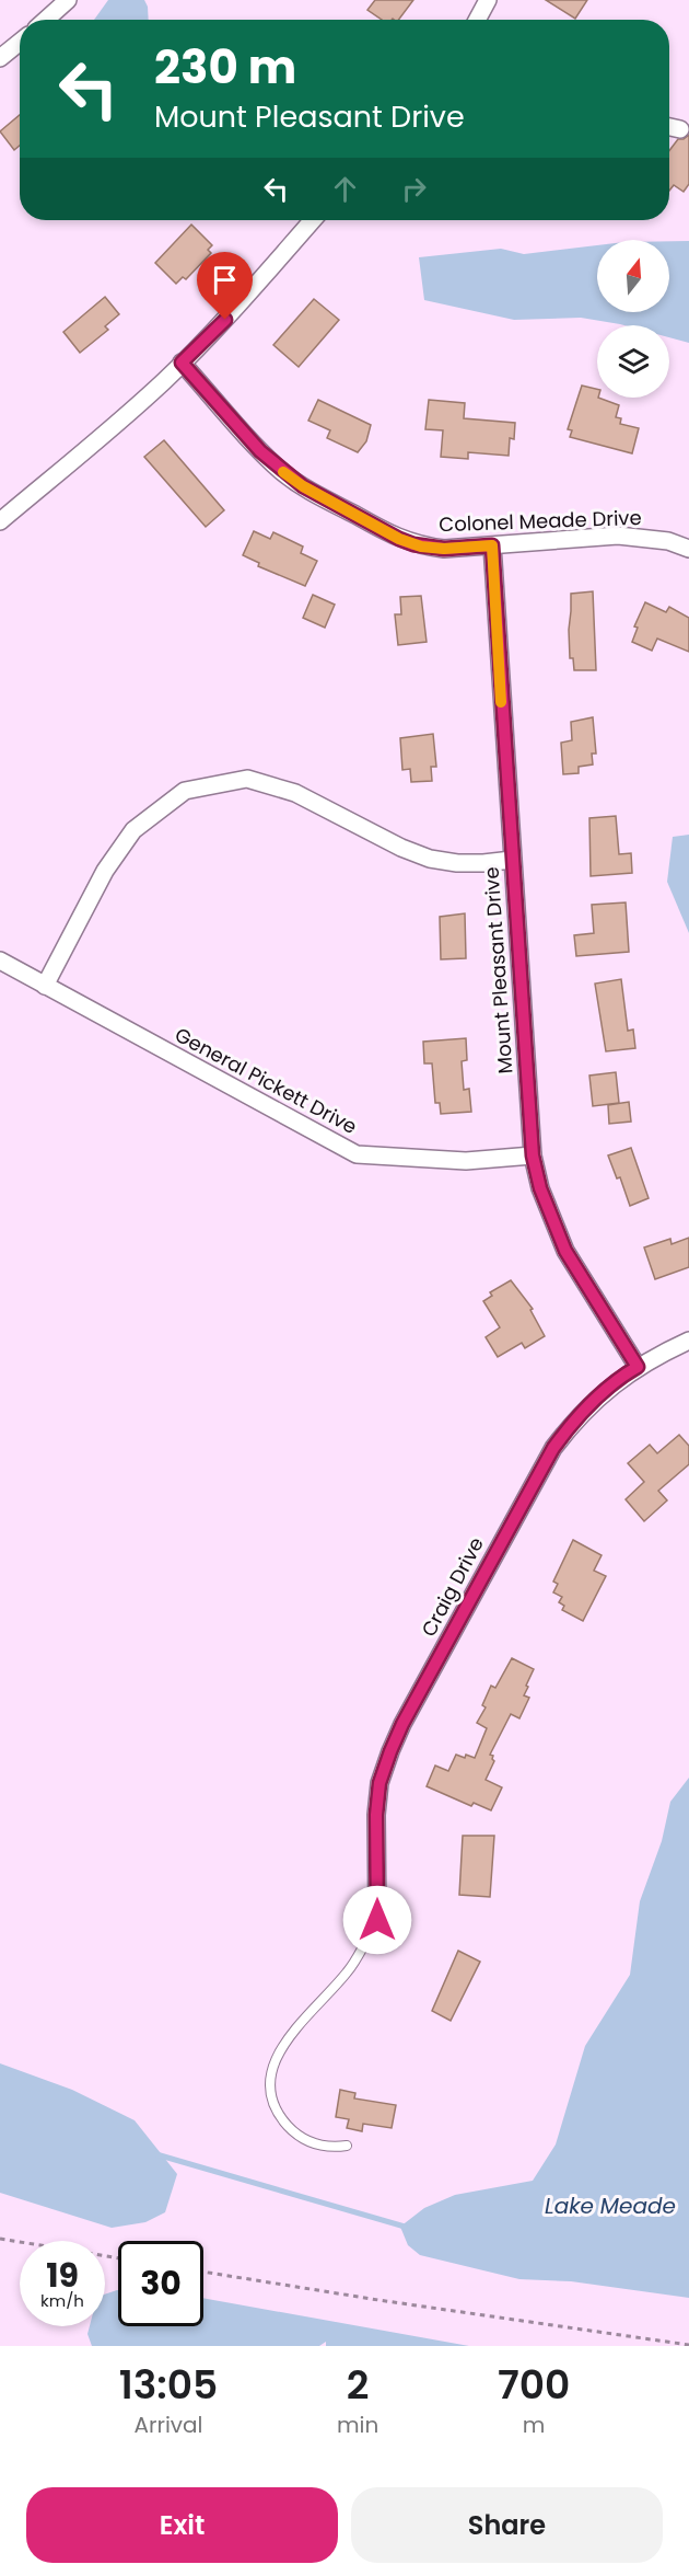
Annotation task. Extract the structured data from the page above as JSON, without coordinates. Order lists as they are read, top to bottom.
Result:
{
  "streets": {
    "street": [
      "Colonel Meade Drive",
      "Mount Pleasant Drive",
      "General Pickett Drive",
      "Craig Drive"
    ]
  },
  "crossings": [
    ["Colonel Meade Drive", "Mount Pleasant Drive"],
    ["Mount Pleasant Drive", "General Pickett Drive"],
    ["Mount Pleasant Drive", "Craig Drive"]
  ],
  "water": ["Lake Meade"],
  "north": "top",
  "page": {
    "turn": ["230 m", "Mount Pleasant Drive"],
    "speed": "19 km/h",
    "limit": "30",
    "eta": [
      "13:05",
      "Arrival",
      "2",
      "min",
      "700",
      "m"
    ],
    "buttons": ["Exit", "Share"]
  }
}
